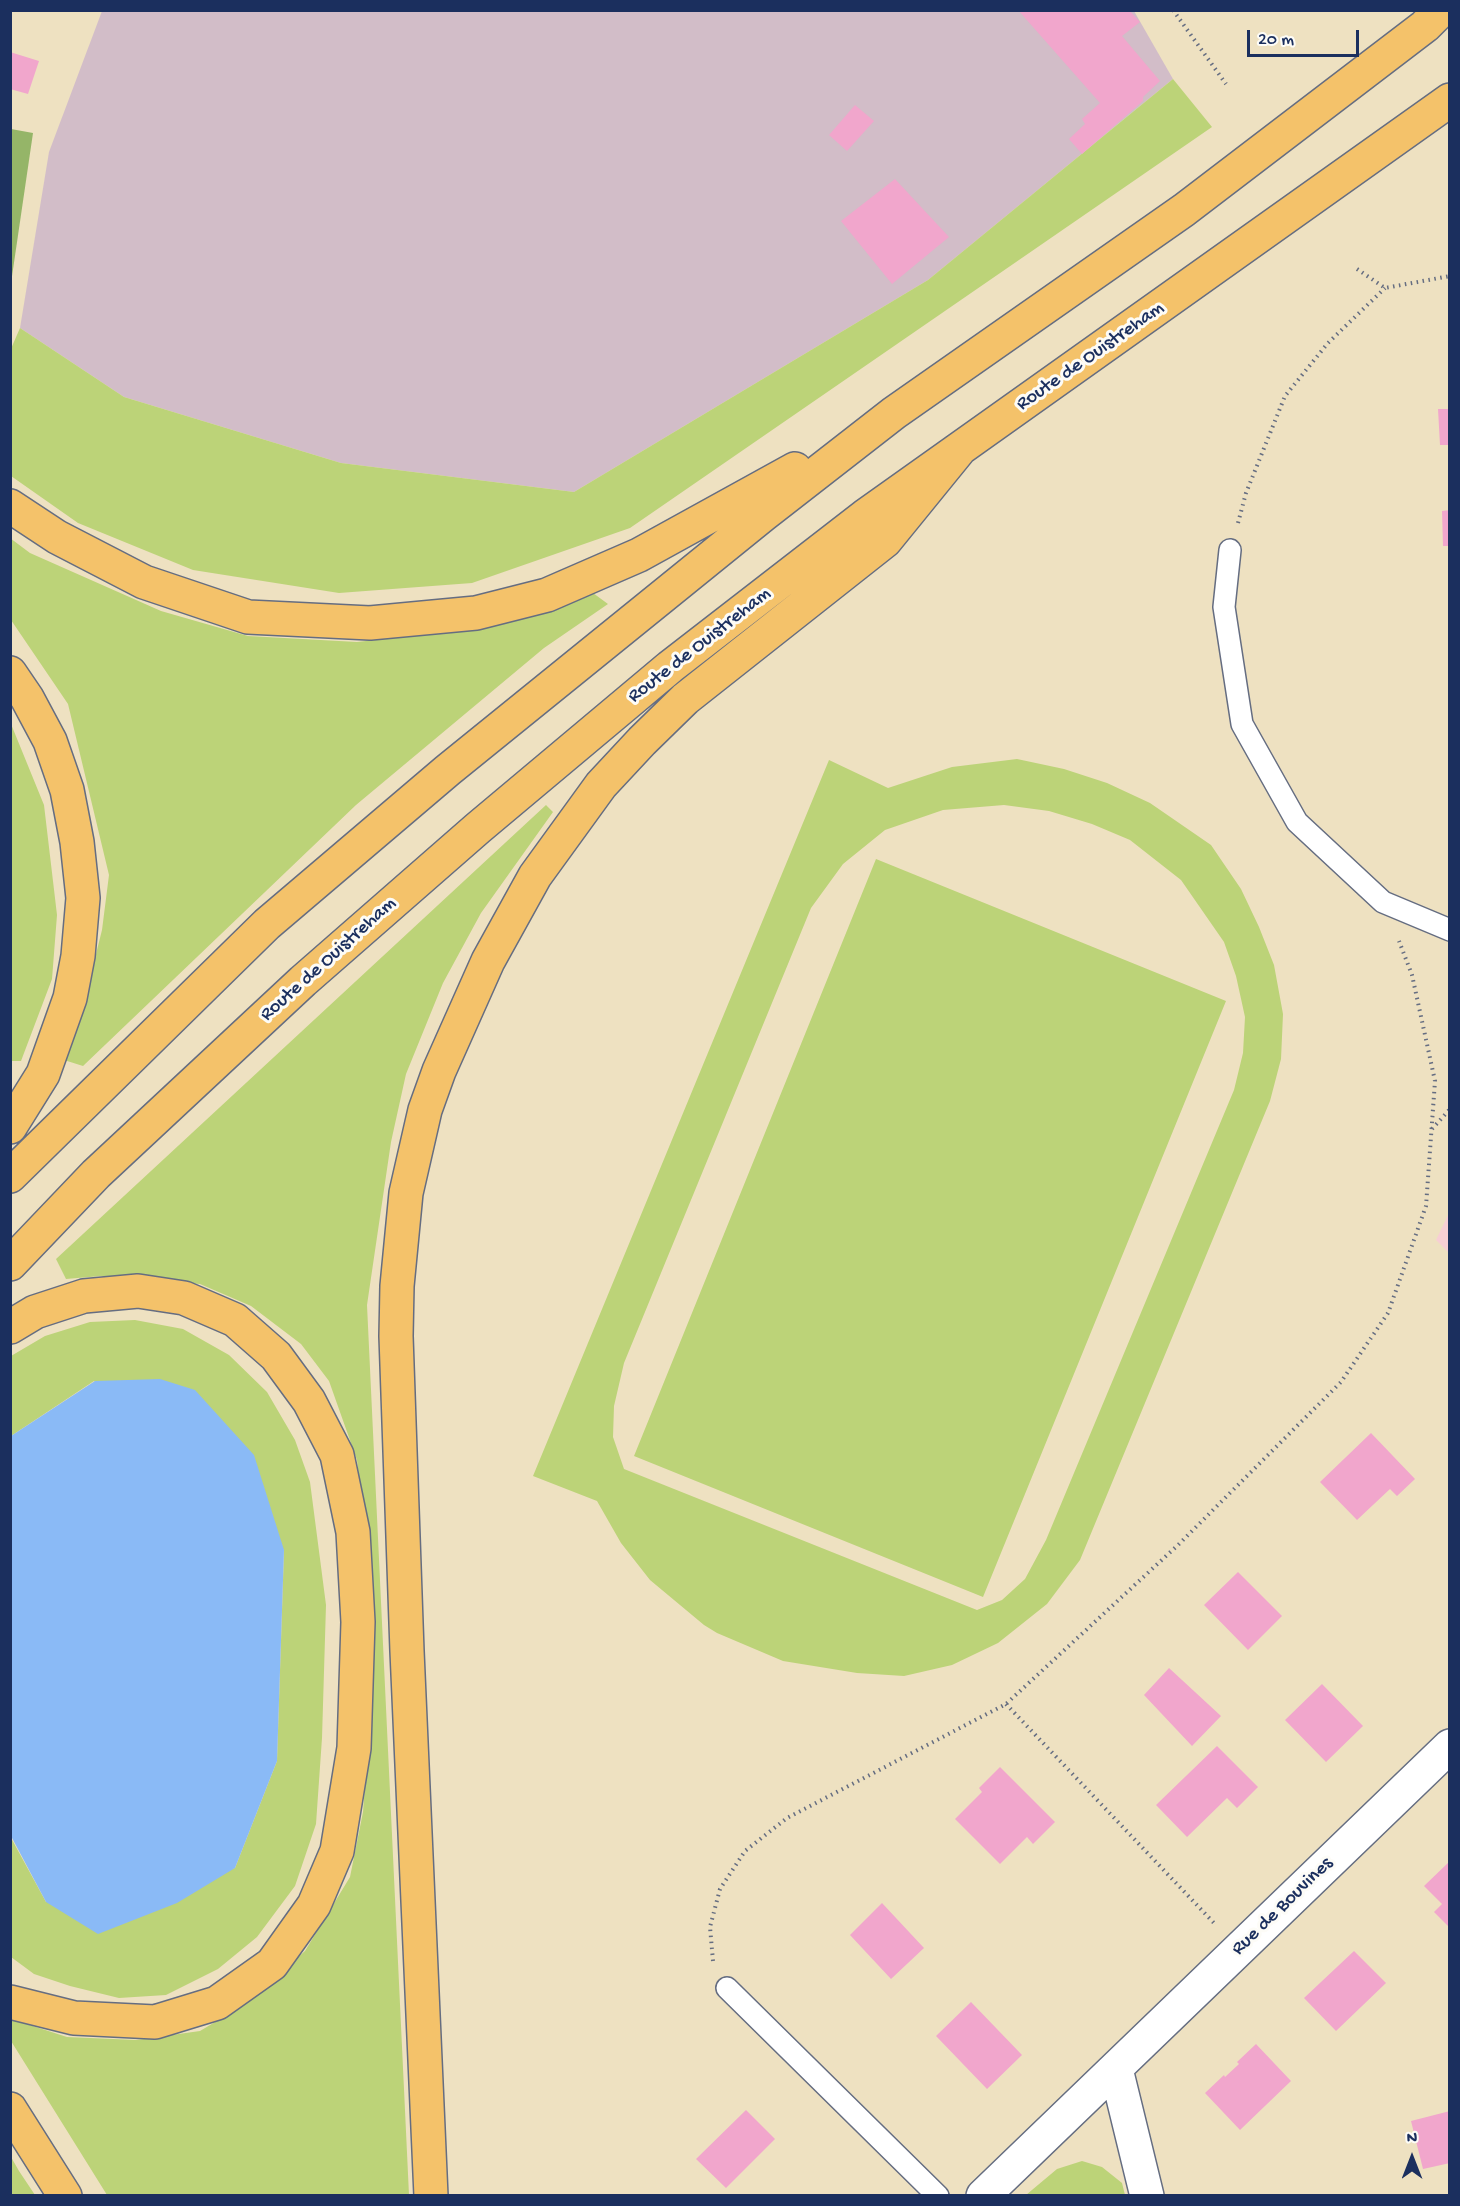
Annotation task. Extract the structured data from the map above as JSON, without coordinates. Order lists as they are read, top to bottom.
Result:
{
  "streets": {
    "highway": ["Route de Ouistreham"],
    "street": ["Rue de Bouvines"]
  },
  "scale_bar": "20 m",
  "north": "top"
}
